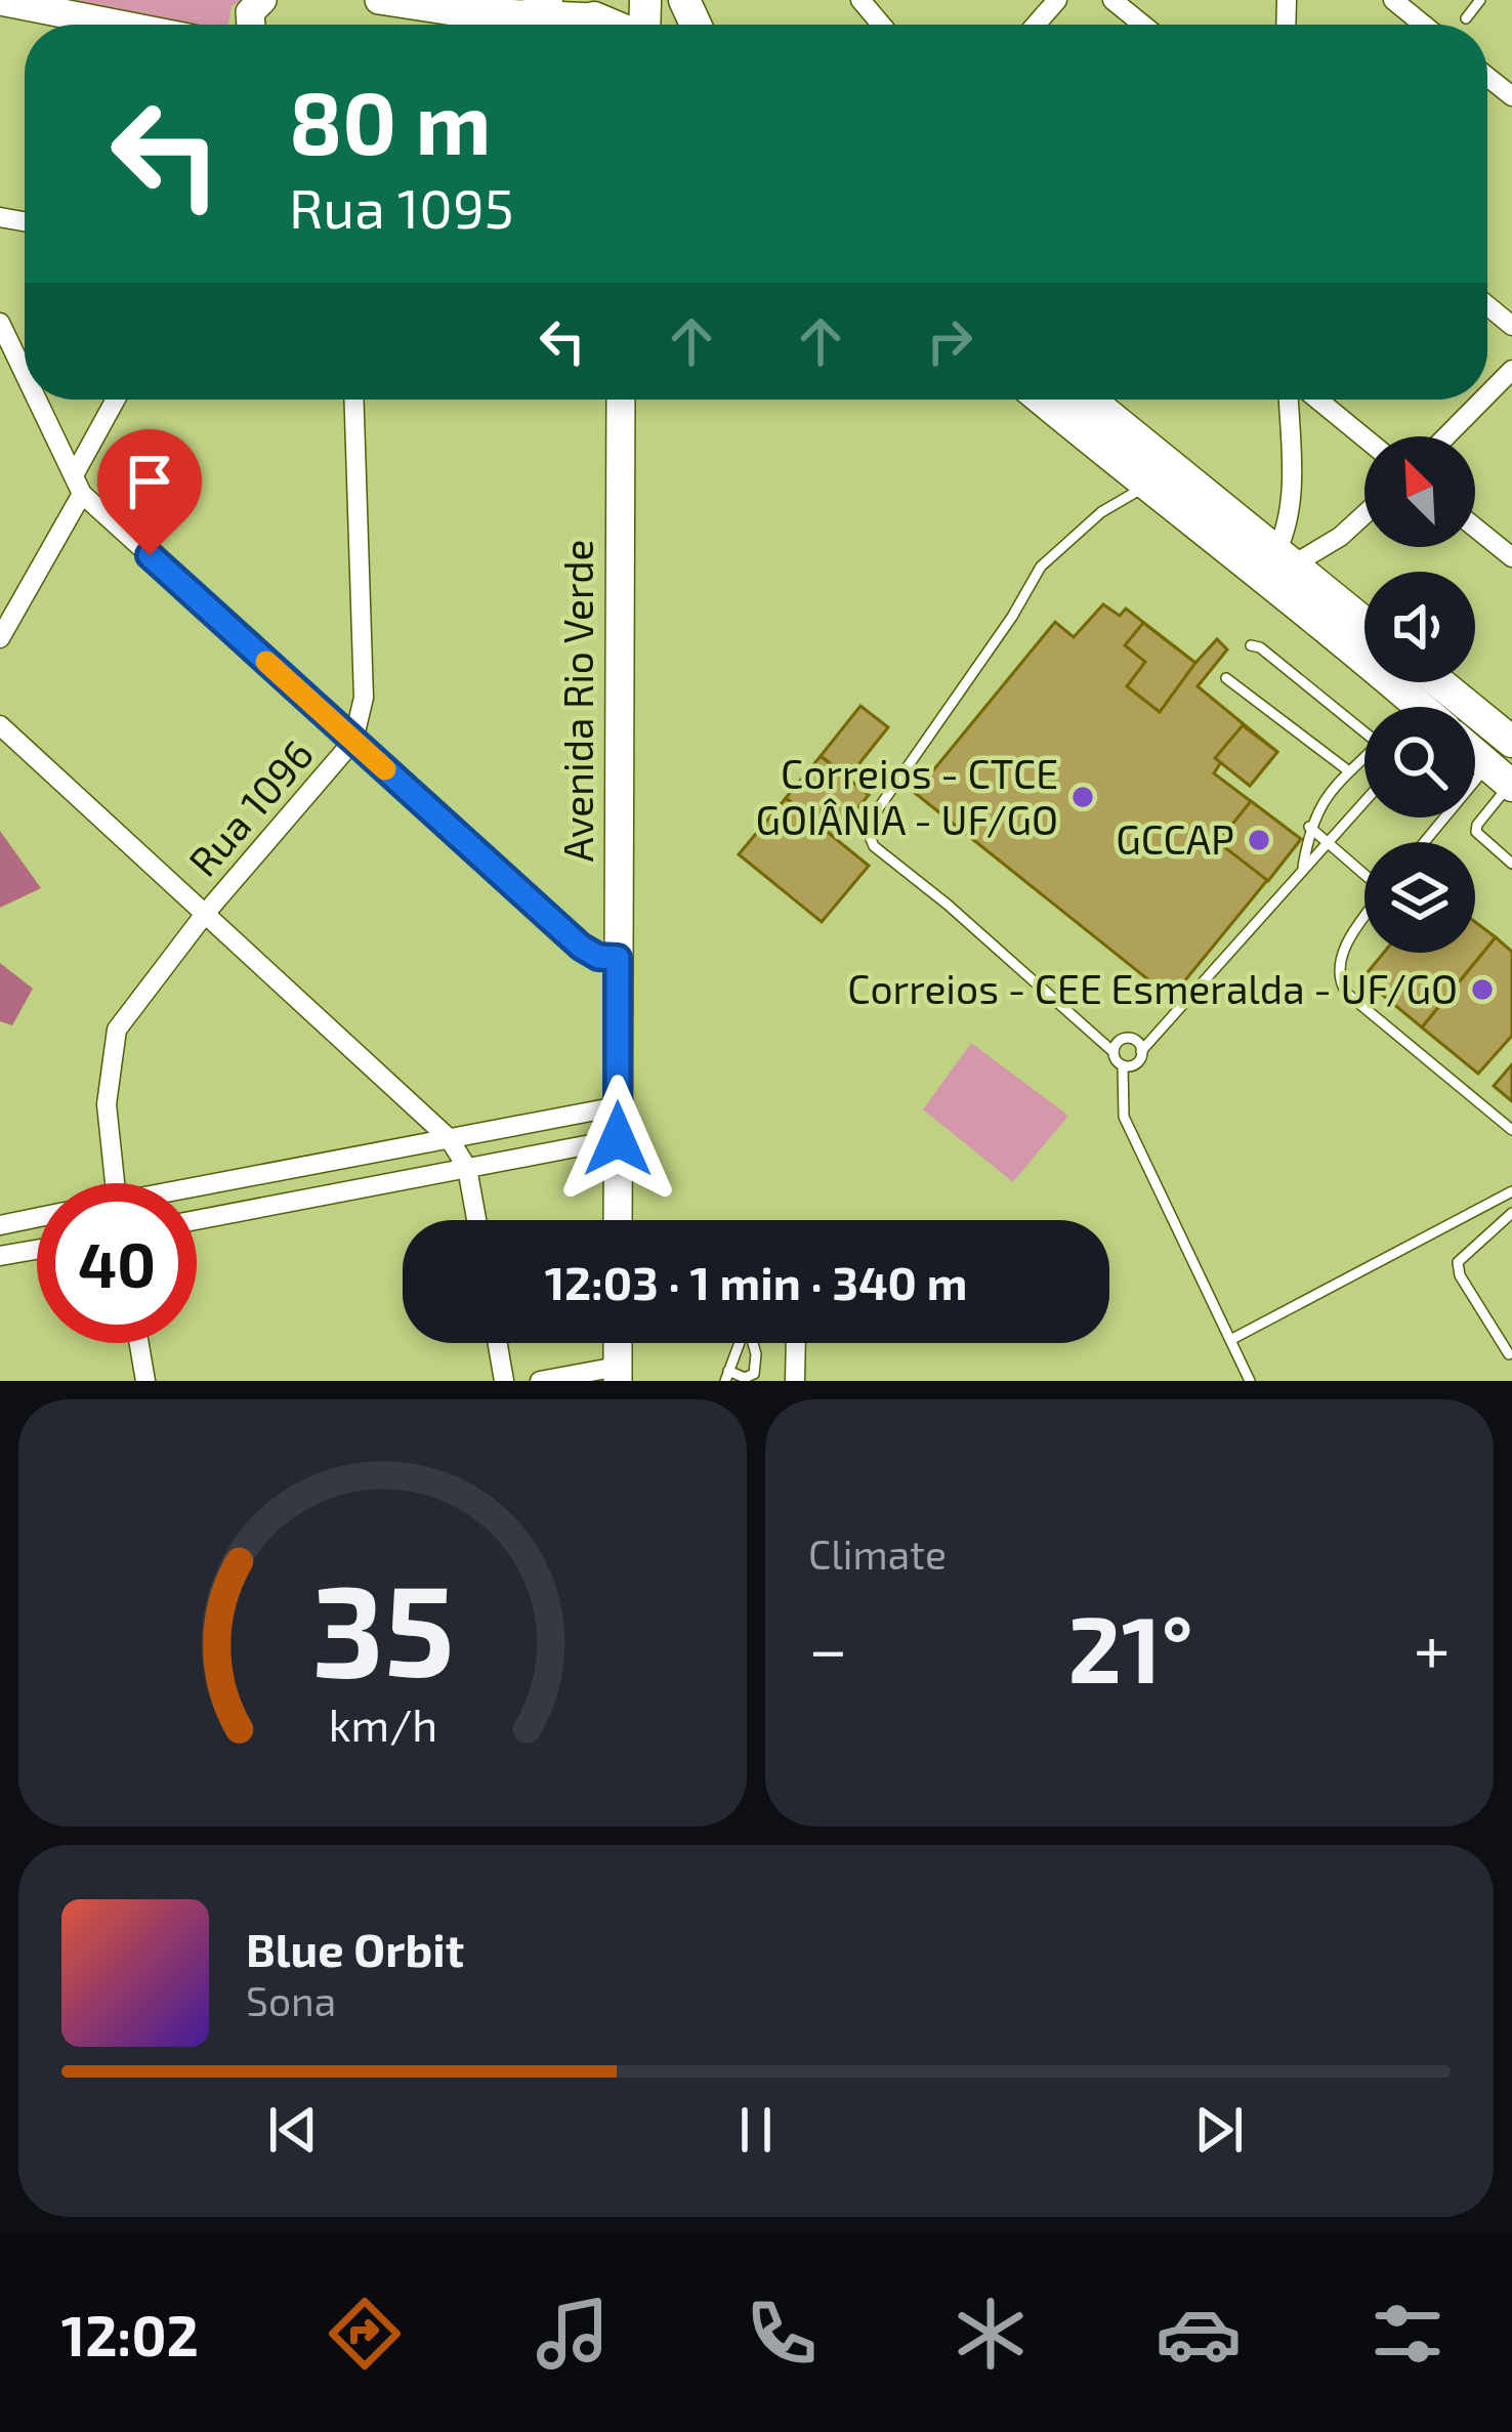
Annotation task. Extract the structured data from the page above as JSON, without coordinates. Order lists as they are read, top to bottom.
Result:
{
  "streets": {
    "street": ["Avenida Rio Verde", "Rua 1096"]
  },
  "places": ["Correios - CTCE GOIÂNIA - UF/GO", "GCCAP", "Correios - CEE Esmeralda - UF/GO"],
  "north": "top left",
  "page": {
    "turn": ["80 m", "Rua 1095"],
    "limit": "40",
    "trip": "12:03 · 1 min · 340 m",
    "tile": "Climate",
    "heat": ["−", "21°", "+"],
    "song": ["Blue Orbit", "Sona"],
    "tabs": "12:02",
    "gauge": ["35", "km/h"]
  }
}
